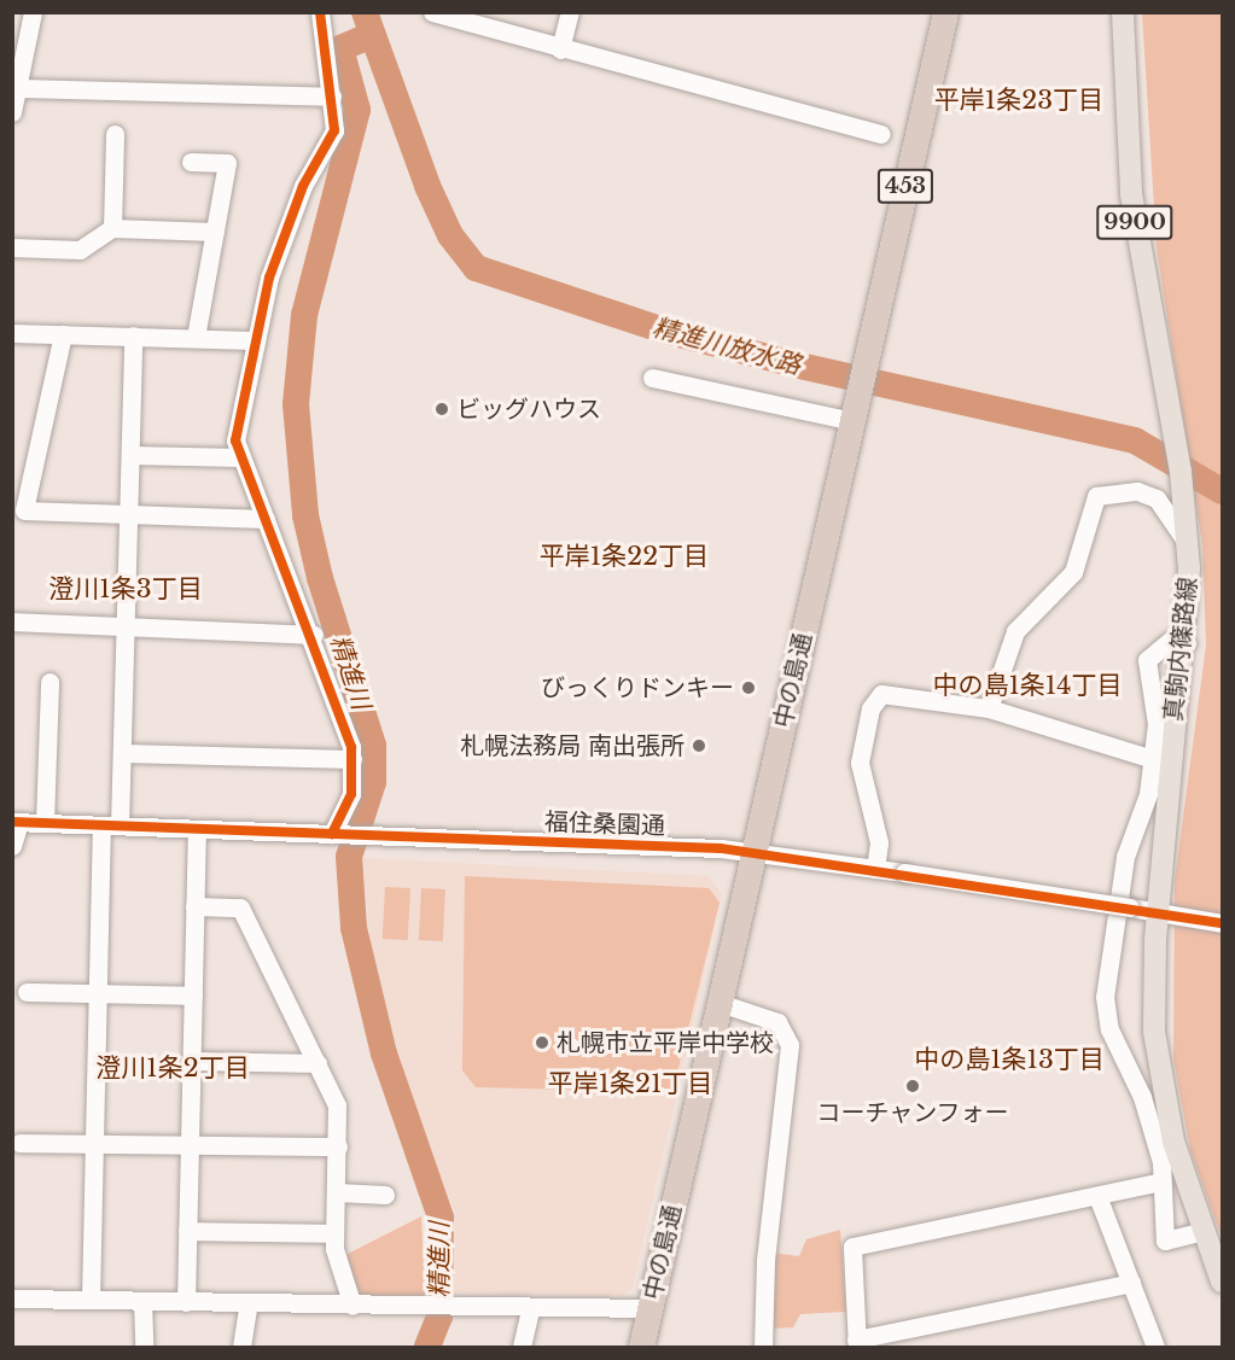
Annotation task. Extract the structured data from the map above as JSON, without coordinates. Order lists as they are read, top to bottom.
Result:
{
  "streets": {
    "highway": ["453", "中の島通"],
    "main road": ["9900", "真駒内篠路線"],
    "street": ["福住桑園通"]
  },
  "crossings": [
    ["真駒内篠路線", "福住桑園通"],
    ["中の島通", "福住桑園通"]
  ],
  "districts": [
    "平岸1条23丁目",
    "平岸1条22丁目",
    "澄川1条3丁目",
    "中の島1条14丁目",
    "中の島1条13丁目",
    "澄川1条2丁目",
    "平岸1条21丁目"
  ],
  "water": ["精進川放水路", "精進川"],
  "places": [
    "ビッグハウス",
    "びっくりドンキー",
    "札幌法務局 南出張所",
    "札幌市立平岸中学校",
    "コーチャンフォー"
  ]
}
